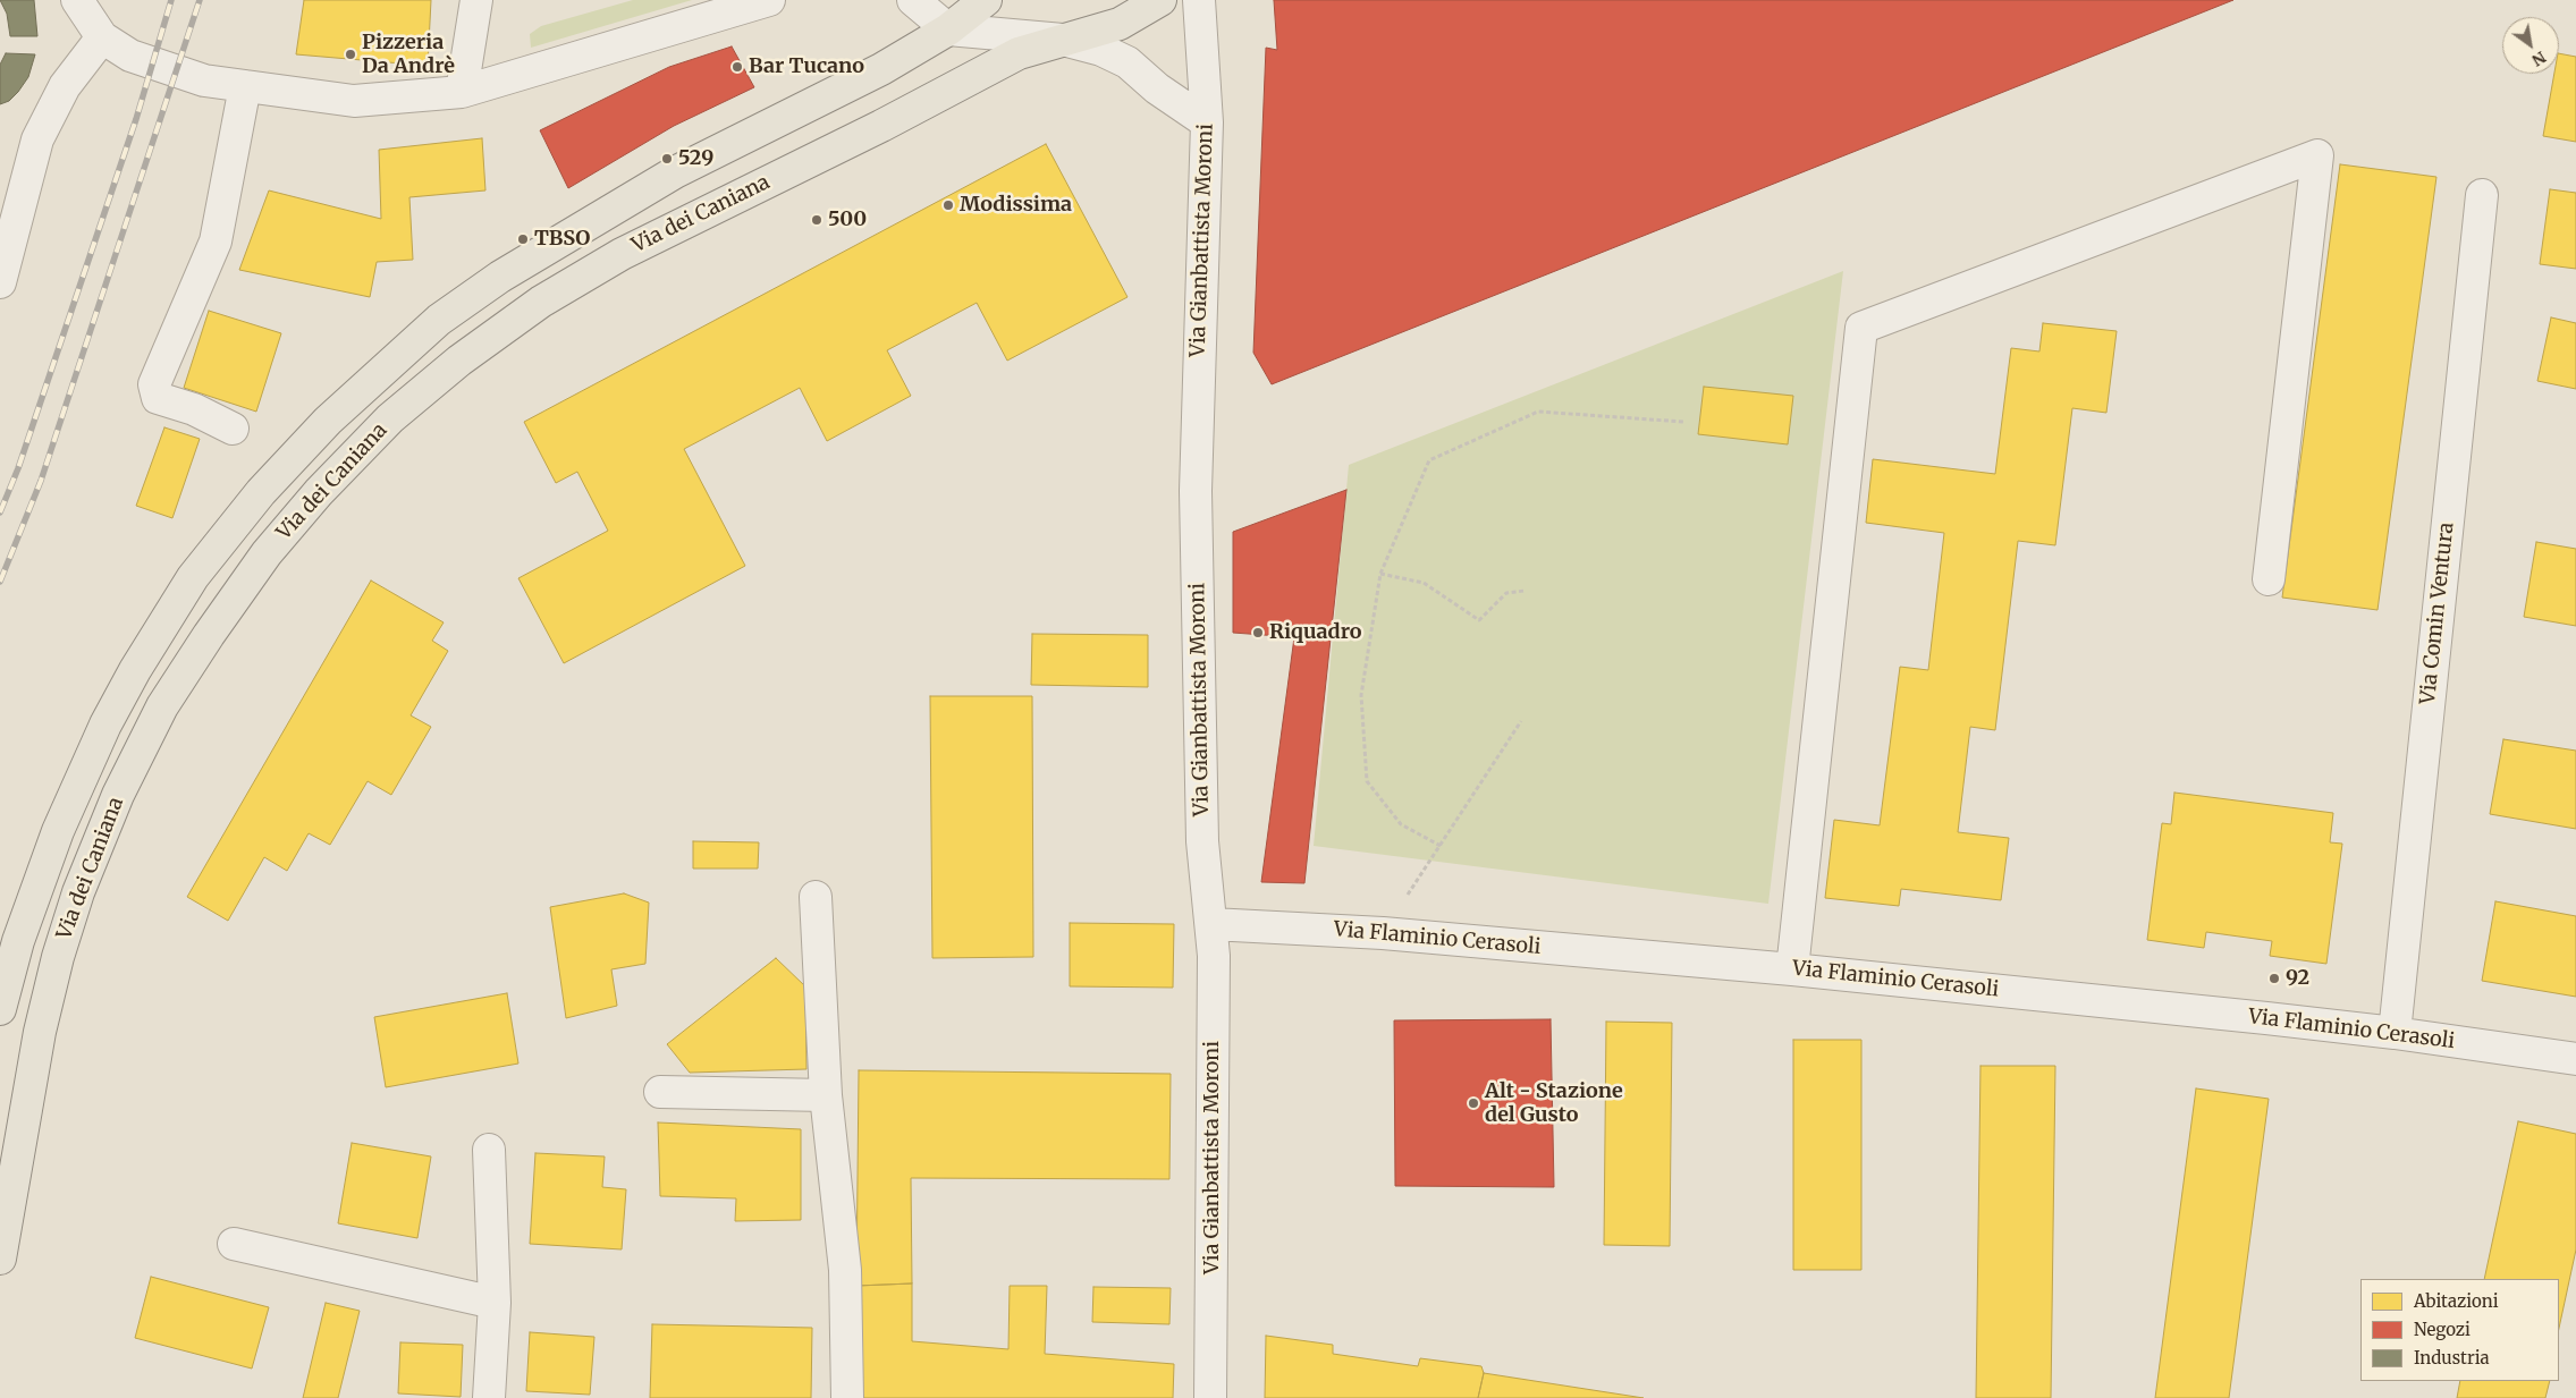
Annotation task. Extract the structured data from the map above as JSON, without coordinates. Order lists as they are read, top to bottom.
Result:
{
  "streets": {
    "main road": ["Via dei Caniana"],
    "street": ["Via Gianbattista Moroni", "Via Comin Ventura", "Via Flaminio Cerasoli"]
  },
  "crossings": [
    ["Via Gianbattista Moroni", "Via Flaminio Cerasoli"],
    ["Via Comin Ventura", "Via Flaminio Cerasoli"]
  ],
  "places": [
    "Pizzeria Da Andrè",
    "Bar Tucano",
    "529",
    "Modissima",
    "500",
    "TBSO",
    "Riquadro",
    "92",
    "Alt - Stazione del Gusto"
  ],
  "legend": ["Abitazioni", "Negozi", "Industria"],
  "north": "bottom right"
}
